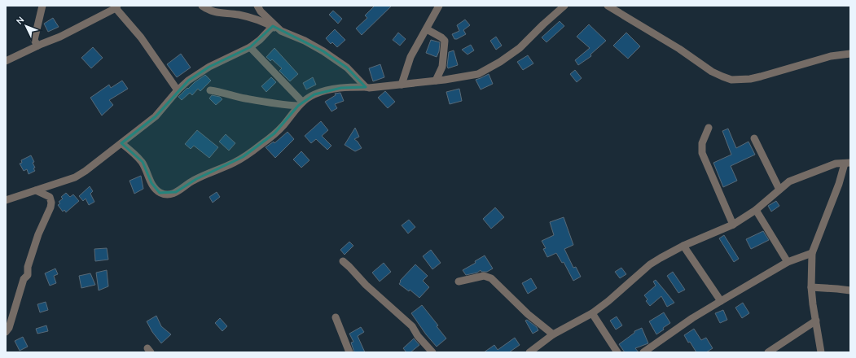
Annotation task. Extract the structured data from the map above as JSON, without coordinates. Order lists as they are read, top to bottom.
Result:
{
  "north": "top left"
}
